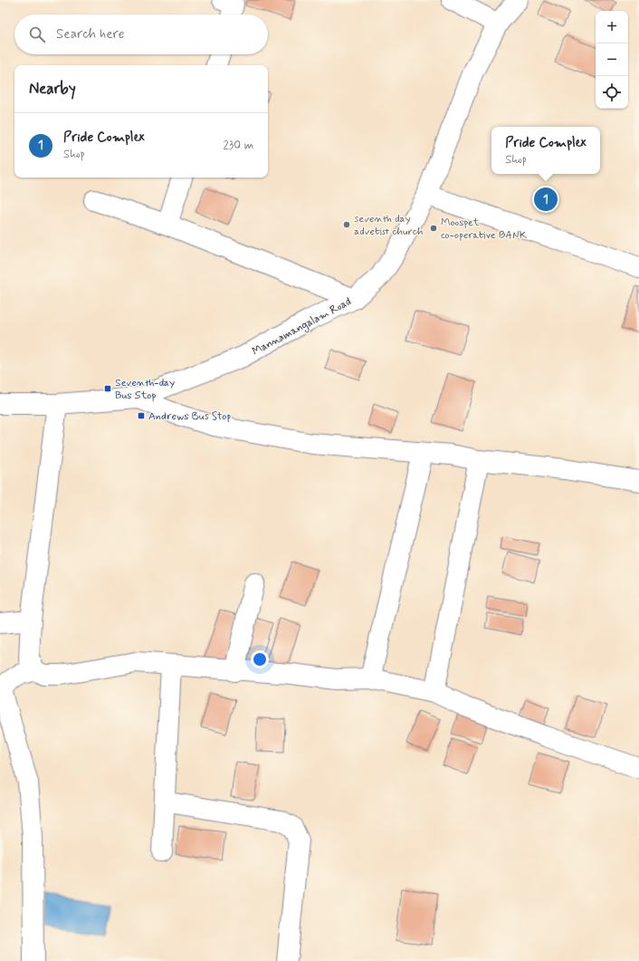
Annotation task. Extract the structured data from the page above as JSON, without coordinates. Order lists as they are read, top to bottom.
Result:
{
  "streets": {
    "street": ["Mannamangalam Road"]
  },
  "places": {
    "other": ["seventh day advetist church", "Moospet co-operative BANK"],
    "transit": ["Seventh-day Bus Stop", "Andrews Bus Stop"]
  },
  "page": {
    "map_buttons": ["+", "−"],
    "search": "Search here",
    "heading": "Nearby",
    "list": [
      {
        "mark": "1",
        "name": "Pride Complex",
        "note": "Shop",
        "value": "230 m"
      }
    ],
    "popup": ["Pride Complex", "Shop"],
    "pins": "1"
  }
}
